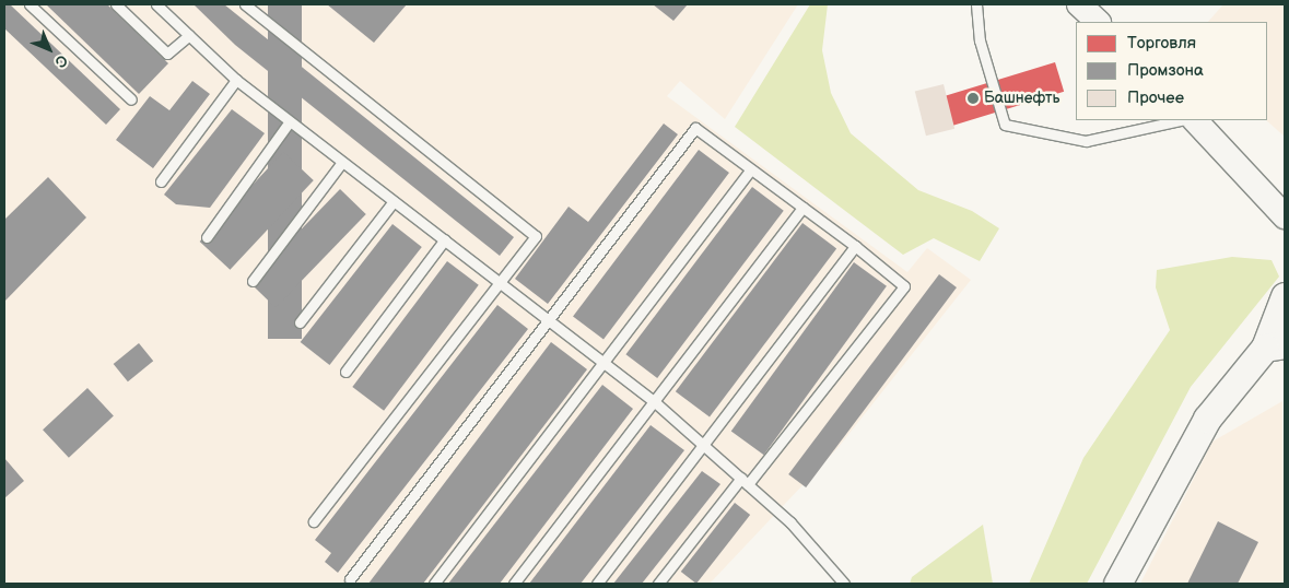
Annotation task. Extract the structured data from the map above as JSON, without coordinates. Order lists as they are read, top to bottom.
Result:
{
  "places": ["Башнефть"],
  "legend": ["Торговля", "Промзона", "Прочее"],
  "north": "bottom right"
}
